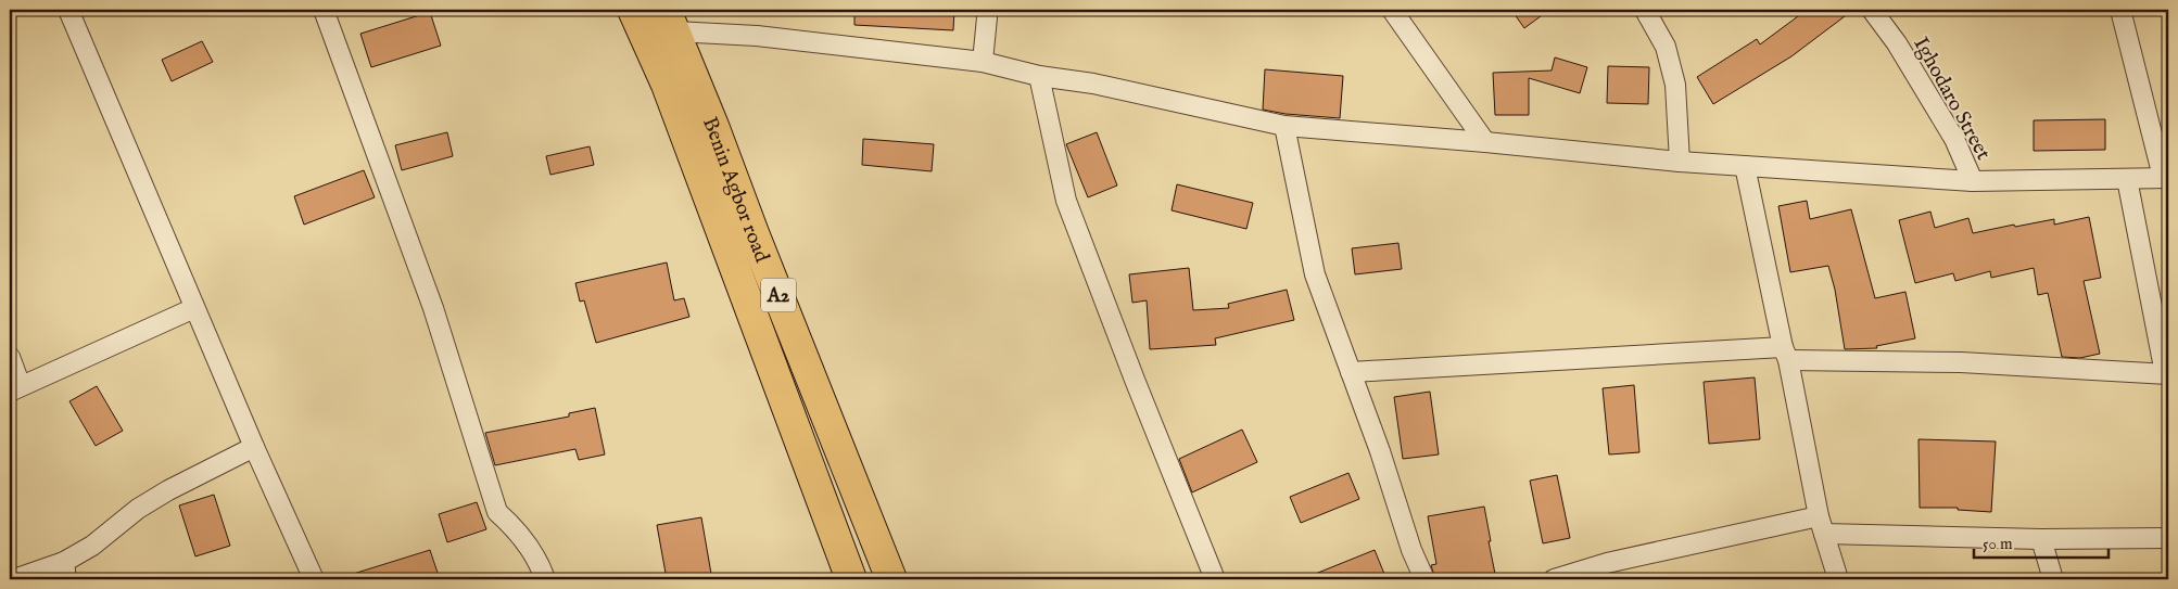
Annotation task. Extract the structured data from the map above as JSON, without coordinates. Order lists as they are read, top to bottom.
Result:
{
  "streets": {
    "highway": ["Benin Agbor road", "A2"],
    "street": ["Ighodaro Street"]
  },
  "scale_bar": "50 m"
}
